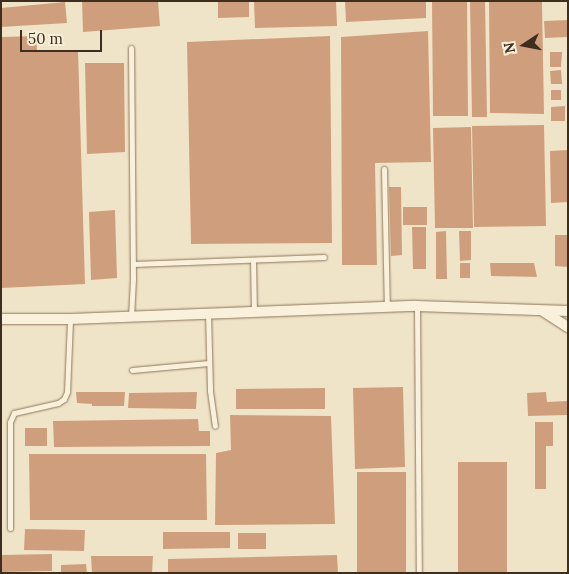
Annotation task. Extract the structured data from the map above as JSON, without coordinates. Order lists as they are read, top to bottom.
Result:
{
  "scale_bar": "50 m",
  "north": "left"
}
